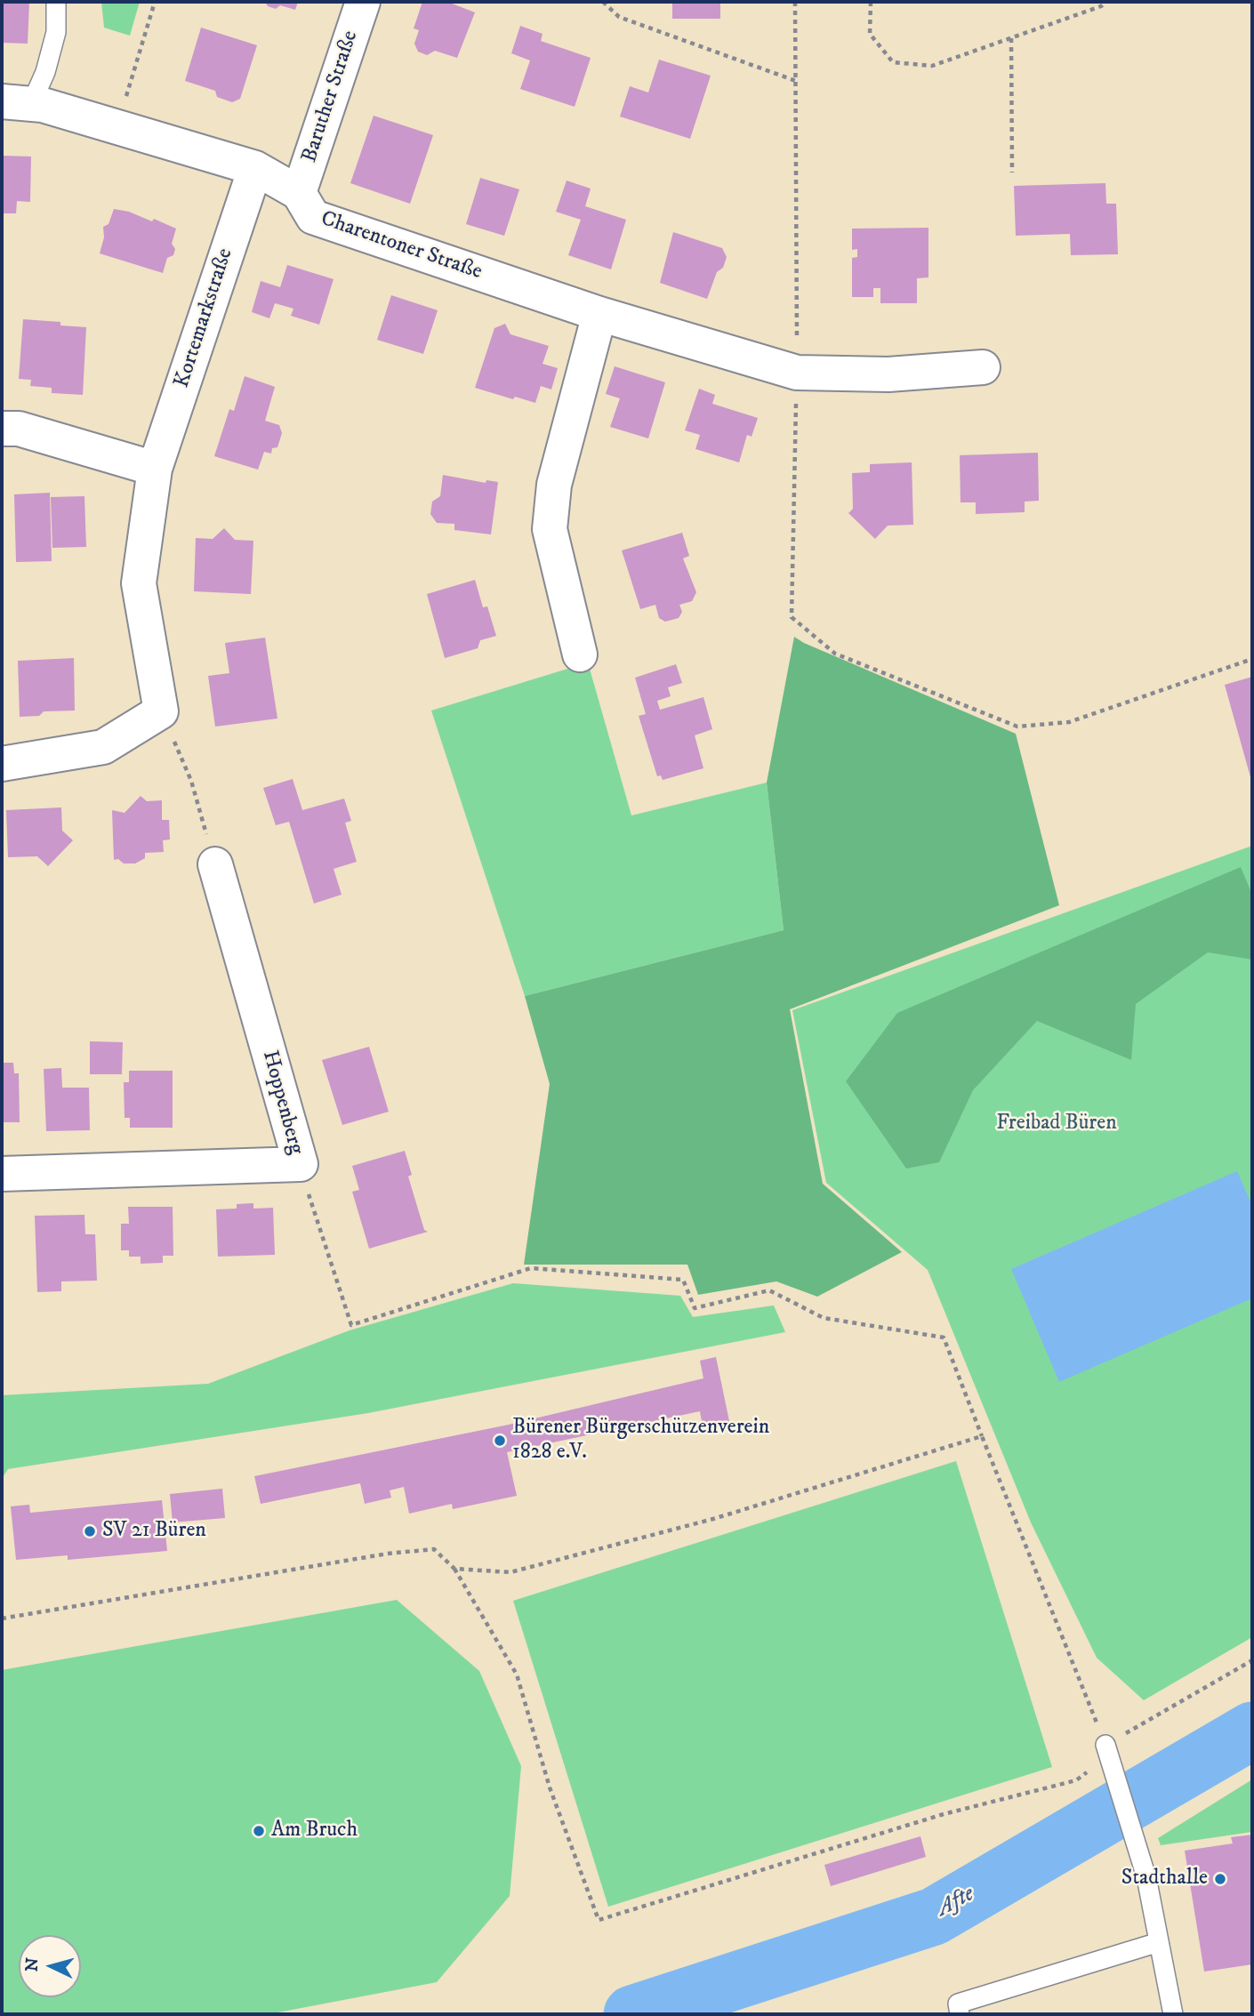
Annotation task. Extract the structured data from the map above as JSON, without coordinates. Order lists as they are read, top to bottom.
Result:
{
  "streets": {
    "street": [
      "Baruther Straße",
      "Charentoner Straße",
      "Kortemarkstraße",
      "Hoppenberg"
    ]
  },
  "crossings": [
    ["Baruther Straße", "Charentoner Straße"],
    ["Charentoner Straße", "Kortemarkstraße"]
  ],
  "water": ["Afte"],
  "parks": ["Freibad Büren"],
  "places": [
    "Bürener Bürgerschützenverein 1828 e.V.",
    "SV 21 Büren",
    "Am Bruch",
    "Stadthalle"
  ],
  "north": "left"
}
